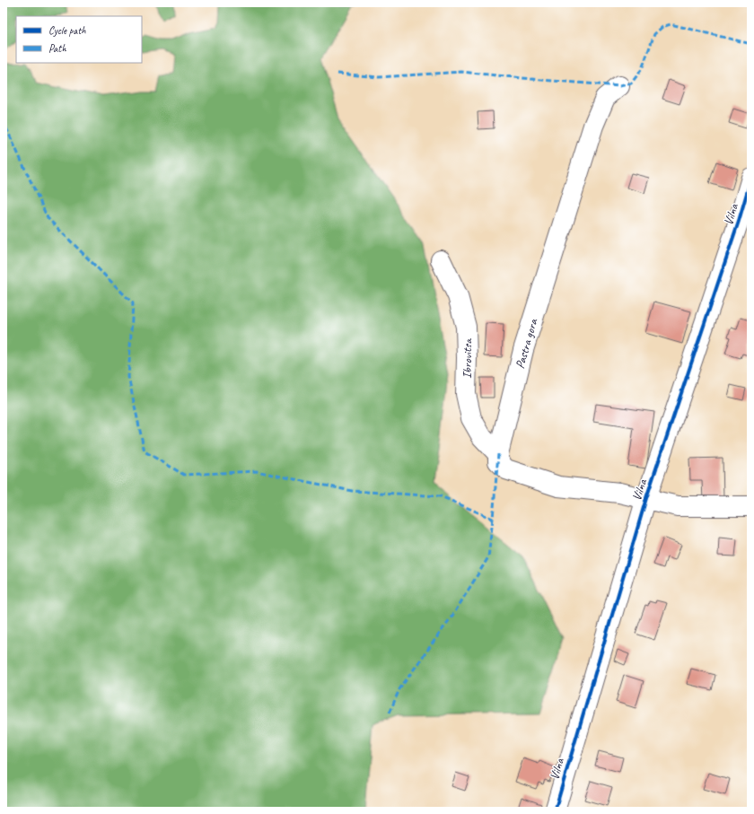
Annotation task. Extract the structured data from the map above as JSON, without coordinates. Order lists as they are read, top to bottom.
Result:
{
  "streets": {
    "street": ["Vilna", "Pastra gora", "Ibrovitsa"]
  },
  "crossings": [
    ["Pastra gora", "Ibrovitsa"]
  ],
  "legend": ["Cycle path", "Path"]
}
